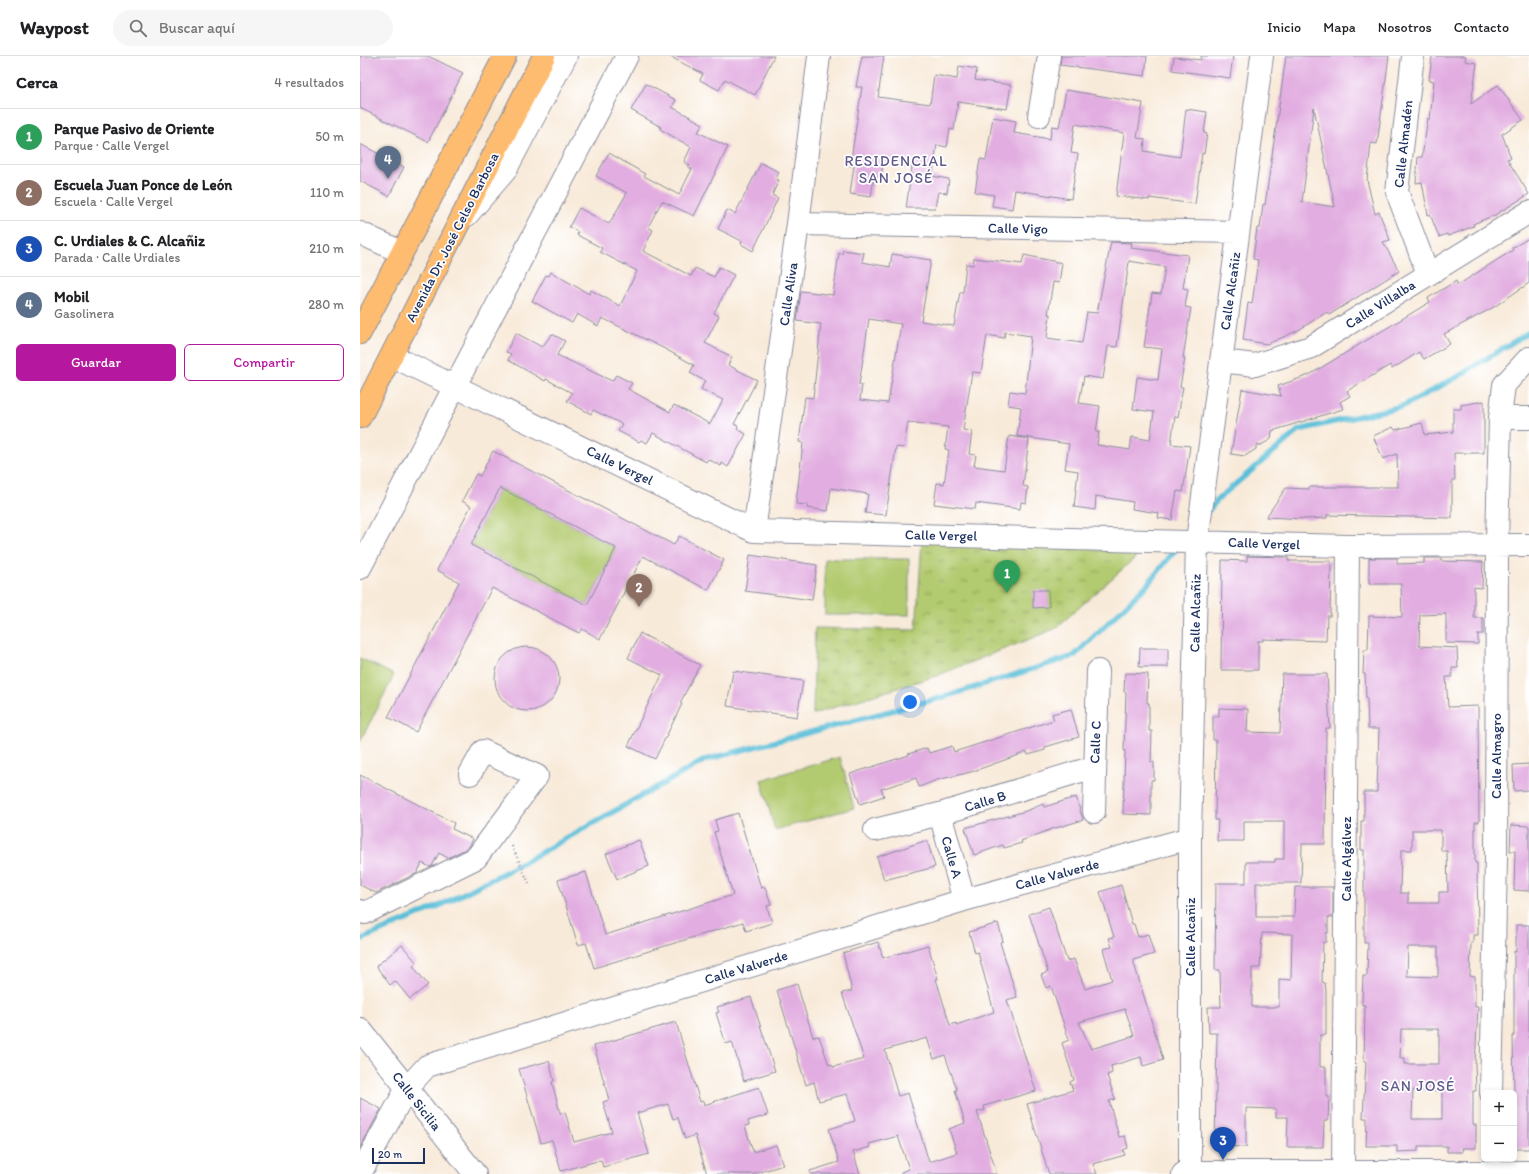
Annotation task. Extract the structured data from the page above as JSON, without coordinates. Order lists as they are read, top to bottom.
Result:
{
  "streets": {
    "main road": ["Avenida Dr. José Celso Barbosa"],
    "street": [
      "Calle Almadén",
      "Calle Vigo",
      "Calle Alcañiz",
      "Calle Aliva",
      "Calle Villalba",
      "Calle Vergel",
      "Calle C",
      "Calle Almagro",
      "Calle B",
      "Calle A",
      "Calle Algálvez",
      "Calle Valverde",
      "Calle Sicilia"
    ]
  },
  "crossings": [
    ["Calle Almadén", "Calle Villalba"],
    ["Calle Vigo", "Calle Alcañiz"],
    ["Calle Vigo", "Calle Aliva"],
    ["Avenida Dr. José Celso Barbosa", "Calle Vergel"],
    ["Calle Alcañiz", "Calle Villalba"],
    ["Calle Alcañiz", "Calle Vergel"],
    ["Calle Alcañiz", "Calle Valverde"],
    ["Calle Aliva", "Calle Vergel"],
    ["Calle Vergel", "Calle Almagro"],
    ["Calle Vergel", "Calle Algálvez"],
    ["Calle C", "Calle B"],
    ["Calle B", "Calle A"],
    ["Calle A", "Calle Valverde"],
    ["Calle Valverde", "Calle Sicilia"]
  ],
  "districts": ["RESIDENCIAL SAN JOSÉ", "SAN JOSÉ"],
  "scale_bar": "20 m",
  "page": {
    "header": "Waypost",
    "search": "Buscar aquí",
    "nav": [
      "Inicio",
      "Mapa",
      "Nosotros",
      "Contacto"
    ],
    "heading": ["Cerca", "4 resultados"],
    "list": [
      {
        "mark": "1",
        "name": "Parque Pasivo de Oriente",
        "note": "Parque · Calle Vergel",
        "value": "50 m"
      },
      {
        "mark": "2",
        "name": "Escuela Juan Ponce de León",
        "note": "Escuela · Calle Vergel",
        "value": "110 m"
      },
      {
        "mark": "3",
        "name": "C. Urdiales & C. Alcañiz",
        "note": "Parada · Calle Urdiales",
        "value": "210 m"
      },
      {
        "mark": "4",
        "name": "Mobil",
        "note": "Gasolinera",
        "value": "280 m"
      }
    ],
    "pins": [
      "4",
      "1",
      "2",
      "3"
    ],
    "buttons": ["Guardar", "Compartir"],
    "map_buttons": ["+", "−"],
    "scale": "20 m"
  }
}
